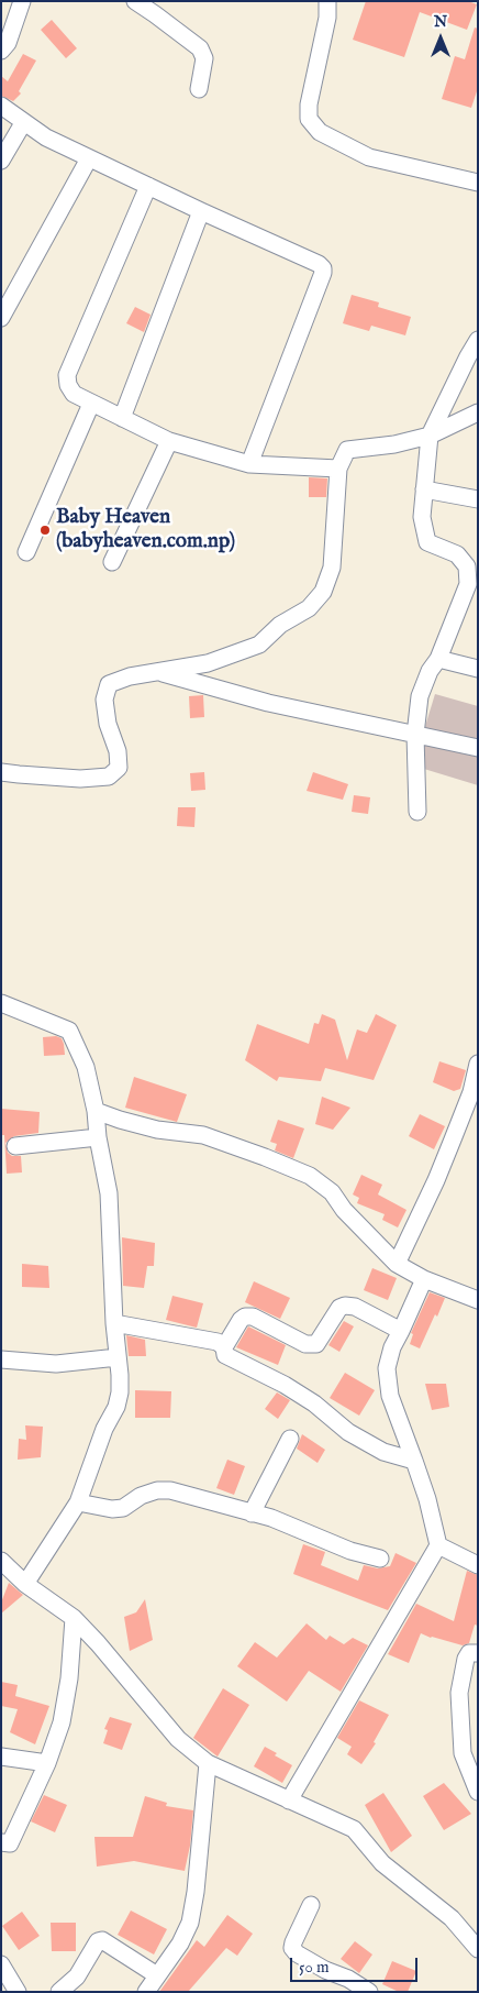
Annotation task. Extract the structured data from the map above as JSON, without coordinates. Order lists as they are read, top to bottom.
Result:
{
  "places": ["Baby Heaven (babyheaven.com.np)"],
  "scale_bar": "50 m",
  "north": "top"
}
